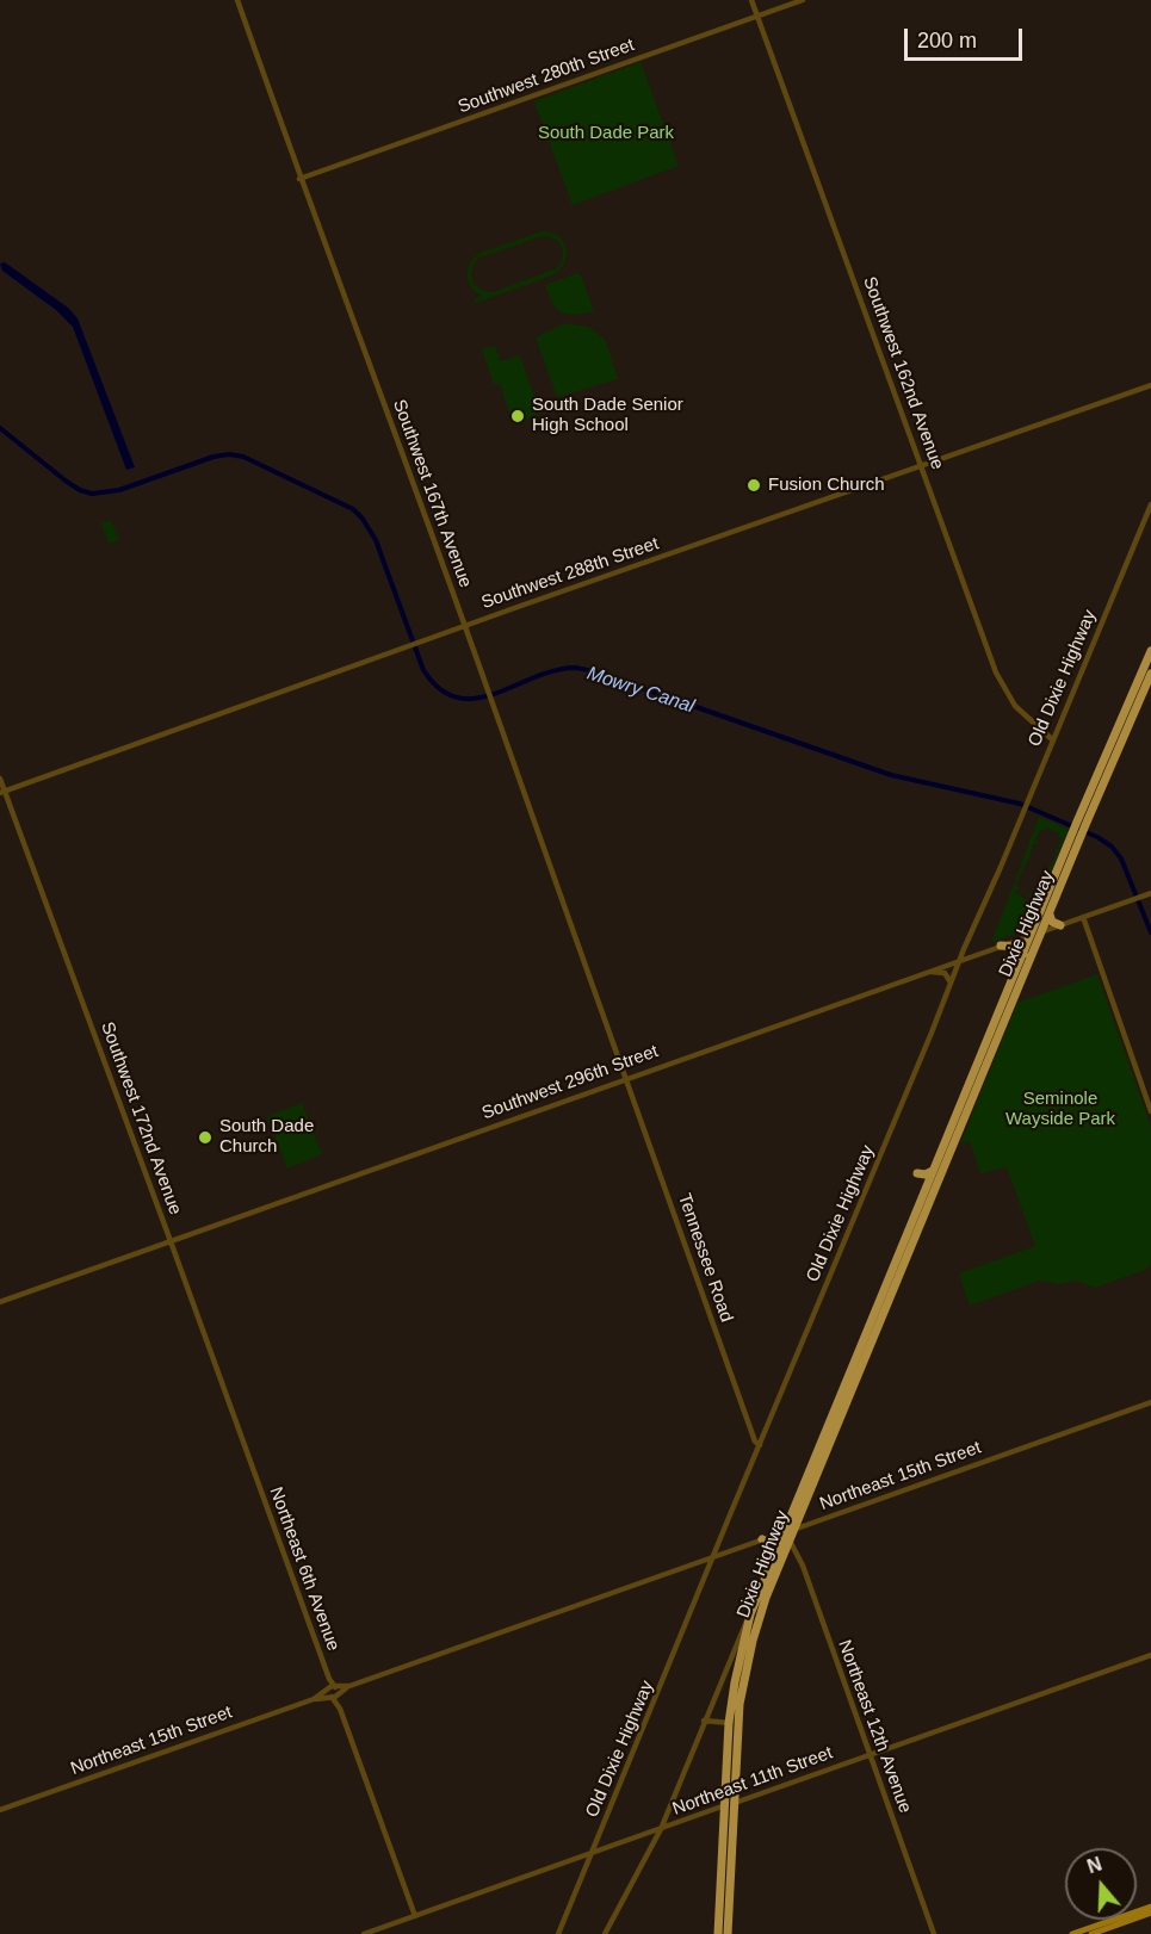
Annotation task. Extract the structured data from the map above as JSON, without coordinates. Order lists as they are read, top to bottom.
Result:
{
  "streets": {
    "highway": ["Dixie Highway"],
    "street": [
      "Southwest 280th Street",
      "Southwest 162nd Avenue",
      "Southwest 167th Avenue",
      "Southwest 288th Street",
      "Old Dixie Highway",
      "Southwest 296th Street",
      "Southwest 172nd Avenue",
      "Tennessee Road",
      "Northeast 15th Street",
      "Northeast 6th Avenue",
      "Northeast 12th Avenue",
      "Northeast 11th Street"
    ]
  },
  "crossings": [
    ["Southwest 280th Street", "Southwest 162nd Avenue"],
    ["Southwest 280th Street", "Southwest 167th Avenue"],
    ["Southwest 162nd Avenue", "Southwest 288th Street"],
    ["Southwest 162nd Avenue", "Old Dixie Highway"],
    ["Southwest 167th Avenue", "Southwest 288th Street"],
    ["Southwest 167th Avenue", "Southwest 296th Street"],
    ["Southwest 167th Avenue", "Tennessee Road"],
    ["Southwest 288th Street", "Southwest 172nd Avenue"],
    ["Old Dixie Highway", "Southwest 296th Street"],
    ["Old Dixie Highway", "Tennessee Road"],
    ["Old Dixie Highway", "Northeast 11th Street"],
    ["Dixie Highway", "Southwest 296th Street"],
    ["Dixie Highway", "Northeast 15th Street"],
    ["Dixie Highway", "Northeast 12th Avenue"],
    ["Dixie Highway", "Northeast 11th Street"],
    ["Southwest 296th Street", "Southwest 172nd Avenue"],
    ["Southwest 296th Street", "Tennessee Road"],
    ["Southwest 172nd Avenue", "Northeast 6th Avenue"],
    ["Northeast 15th Street", "Northeast 6th Avenue"],
    ["Northeast 6th Avenue", "Northeast 11th Street"],
    ["Northeast 12th Avenue", "Northeast 11th Street"]
  ],
  "water": ["Mowry Canal"],
  "parks": ["South Dade Park", "Seminole Wayside Park"],
  "places": ["South Dade Senior High School", "Fusion Church", "South Dade Church"],
  "scale_bar": "200 m",
  "north": "top"
}
